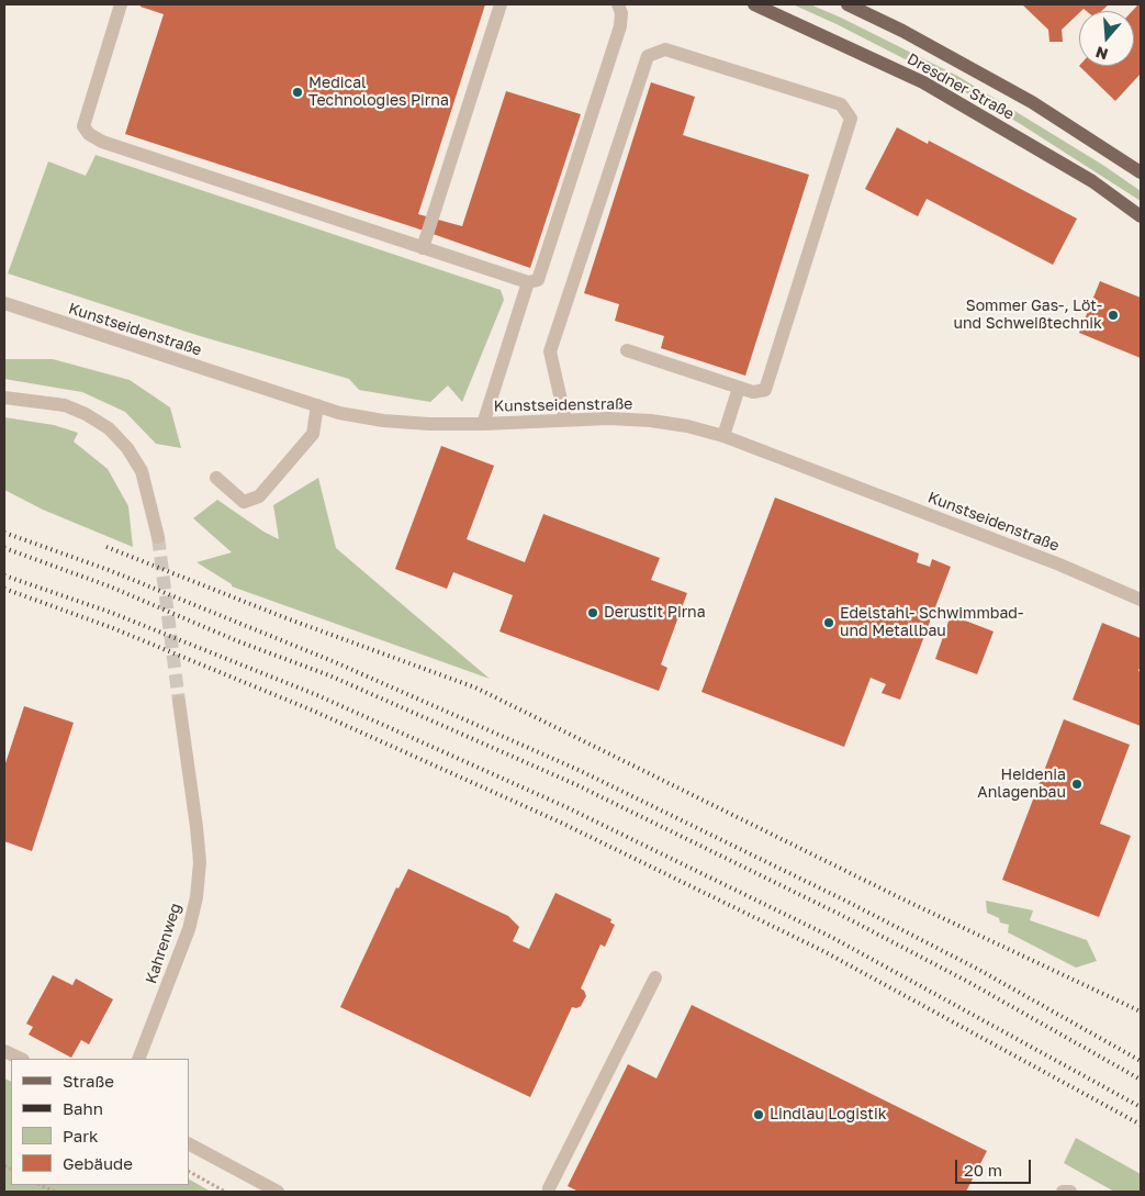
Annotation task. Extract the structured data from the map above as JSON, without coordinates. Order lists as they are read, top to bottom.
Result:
{
  "streets": {
    "main road": ["Dresdner Straße"],
    "street": ["Kunstseidenstraße", "Kahrenweg"]
  },
  "places": [
    "Medical Technologies Pirna",
    "Sommer Gas-, Löt- und Schweißtechnik",
    "Derustit Pirna",
    "Edelstahl- Schwimmbad- und Metallbau",
    "Heidenia Anlagenbau",
    "Lindlau Logistik"
  ],
  "legend": [
    "Straße",
    "Bahn",
    "Park",
    "Gebäude"
  ],
  "scale_bar": "20 m",
  "north": "bottom"
}
